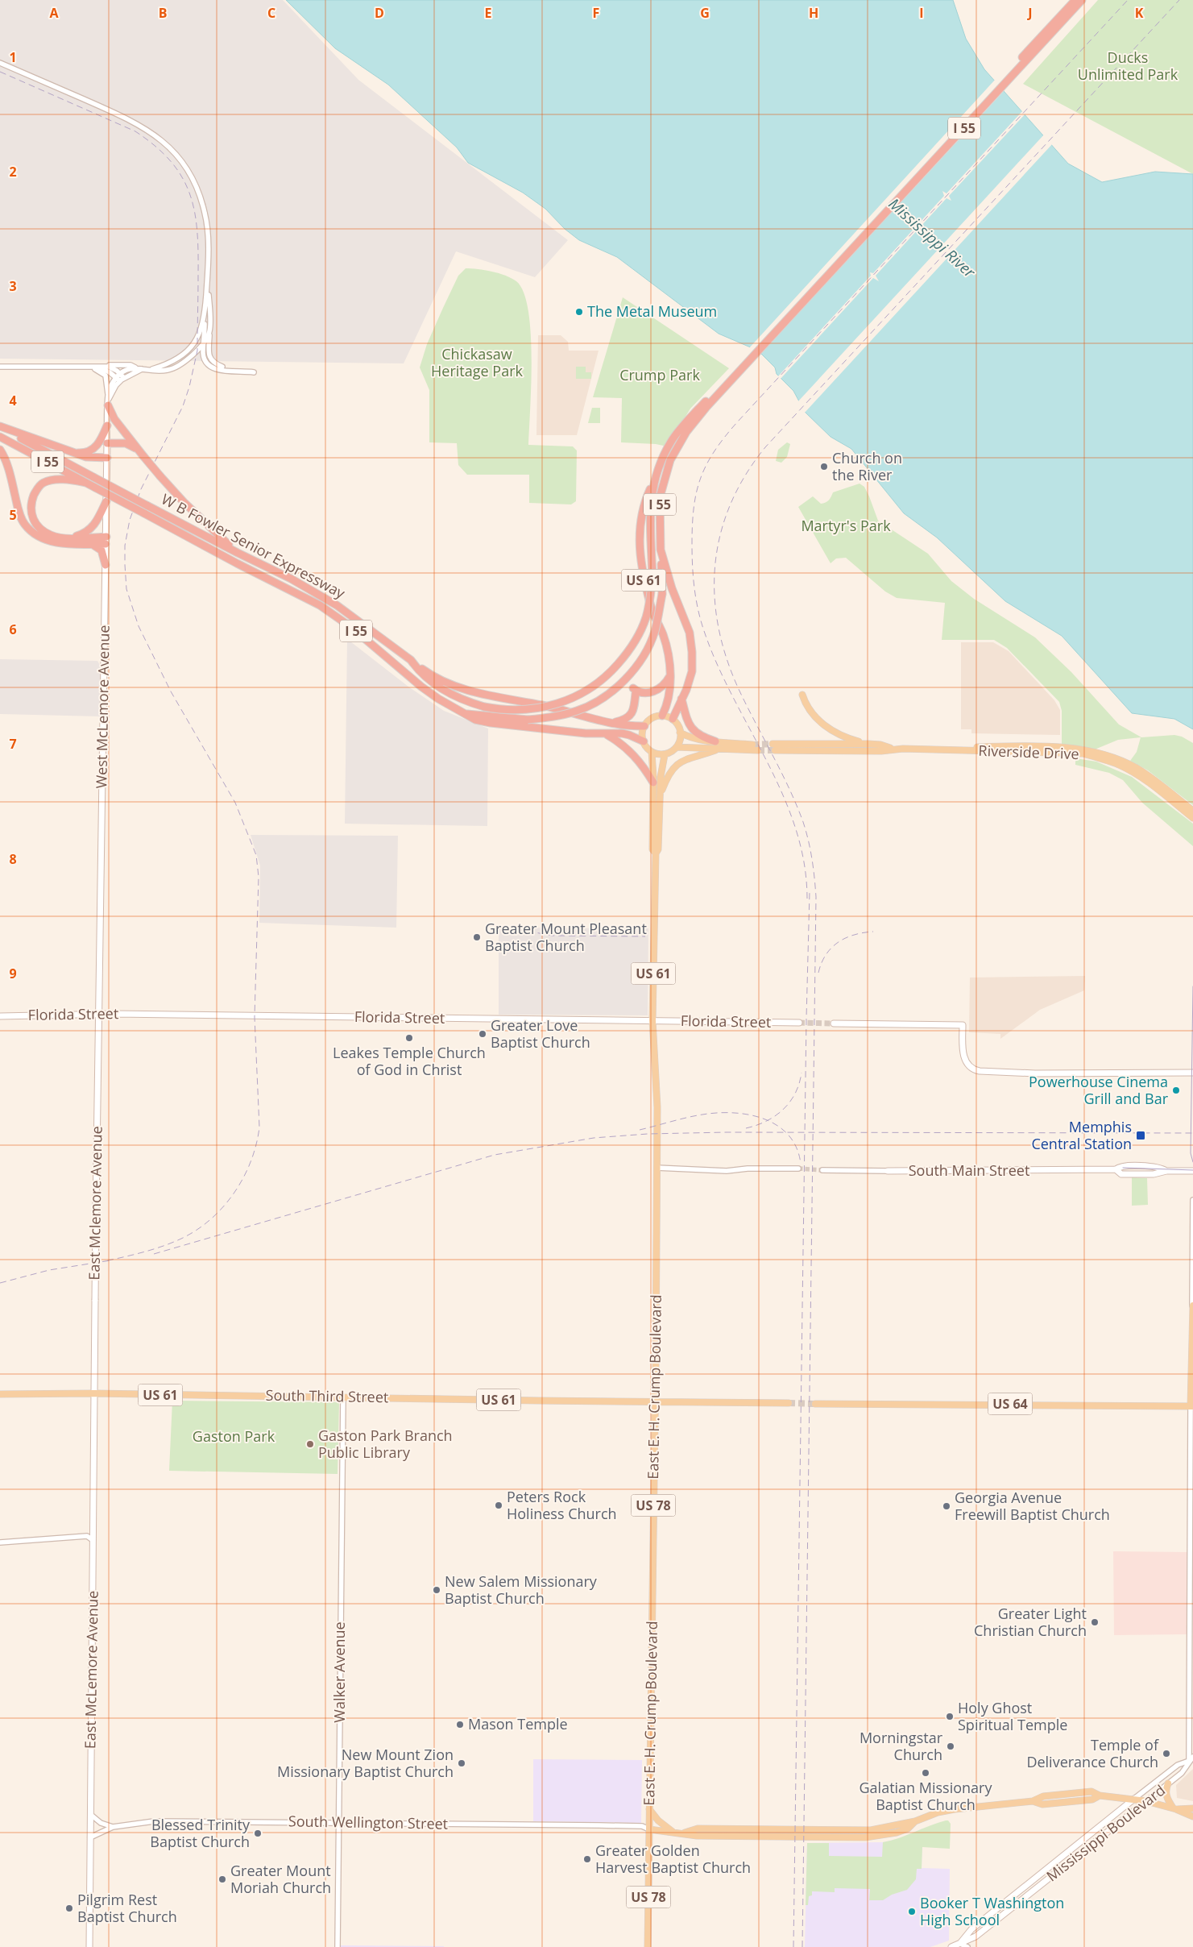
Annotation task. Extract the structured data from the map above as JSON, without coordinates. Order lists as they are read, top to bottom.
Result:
{
  "streets": {
    "highway": ["I 55", "W B Fowler Senior Expressway", "US 61"],
    "main road": [
      "West McLemore Avenue",
      "Riverside Drive",
      "Florida Street",
      "South Main Street",
      "East Mclemore Avenue",
      "East E. H. Crump Boulevard",
      "South Third Street",
      "US 64",
      "US 78",
      "East McLemore Avenue",
      "Mississippi Boulevard"
    ],
    "street": ["Walker Avenue", "South Wellington Street"]
  },
  "crossings": [
    ["I 55", "W B Fowler Senior Expressway"],
    ["I 55", "US 61"],
    ["W B Fowler Senior Expressway", "US 61"],
    ["US 61", "Florida Street"],
    ["US 61", "East E. H. Crump Boulevard"],
    ["West McLemore Avenue", "Florida Street"],
    ["West McLemore Avenue", "East Mclemore Avenue"],
    ["Florida Street", "East Mclemore Avenue"],
    ["Florida Street", "East E. H. Crump Boulevard"],
    ["East Mclemore Avenue", "South Third Street"],
    ["East Mclemore Avenue", "East McLemore Avenue"],
    ["East E. H. Crump Boulevard", "South Third Street"],
    ["East E. H. Crump Boulevard", "South Wellington Street"],
    ["South Third Street", "East McLemore Avenue"],
    ["South Third Street", "Walker Avenue"],
    ["East McLemore Avenue", "South Wellington Street"],
    ["Walker Avenue", "South Wellington Street"]
  ],
  "water": ["Mississippi River"],
  "parks": [
    "Ducks Unlimited Park",
    "Chickasaw Heritage Park",
    "Crump Park",
    "Martyr's Park",
    "Gaston Park"
  ],
  "places": {
    "other": [
      "The Metal Museum",
      "Church on the River",
      "Greater Mount Pleasant Baptist Church",
      "Greater Love Baptist Church",
      "Leakes Temple Church of God in Christ",
      "Powerhouse Cinema Grill and Bar",
      "Gaston Park Branch Public Library",
      "Peters Rock Holiness Church",
      "Georgia Avenue Freewill Baptist Church",
      "New Salem Missionary Baptist Church",
      "Greater Light Christian Church",
      "Holy Ghost Spiritual Temple",
      "Mason Temple",
      "Morningstar Church",
      "Temple of Deliverance Church",
      "New Mount Zion Missionary Baptist Church",
      "Galatian Missionary Baptist Church",
      "Blessed Trinity Baptist Church",
      "Greater Golden Harvest Baptist Church",
      "Greater Mount Moriah Church",
      "Pilgrim Rest Baptist Church",
      "Booker T Washington High School"
    ],
    "transit": ["Memphis Central Station"]
  },
  "grid": {
    "columns": [
      "A",
      "B",
      "C",
      "D",
      "E",
      "F",
      "G",
      "H",
      "I",
      "J",
      "K"
    ],
    "rows": [
      "1",
      "2",
      "3",
      "4",
      "5",
      "6",
      "7",
      "8",
      "9"
    ]
  }
}
